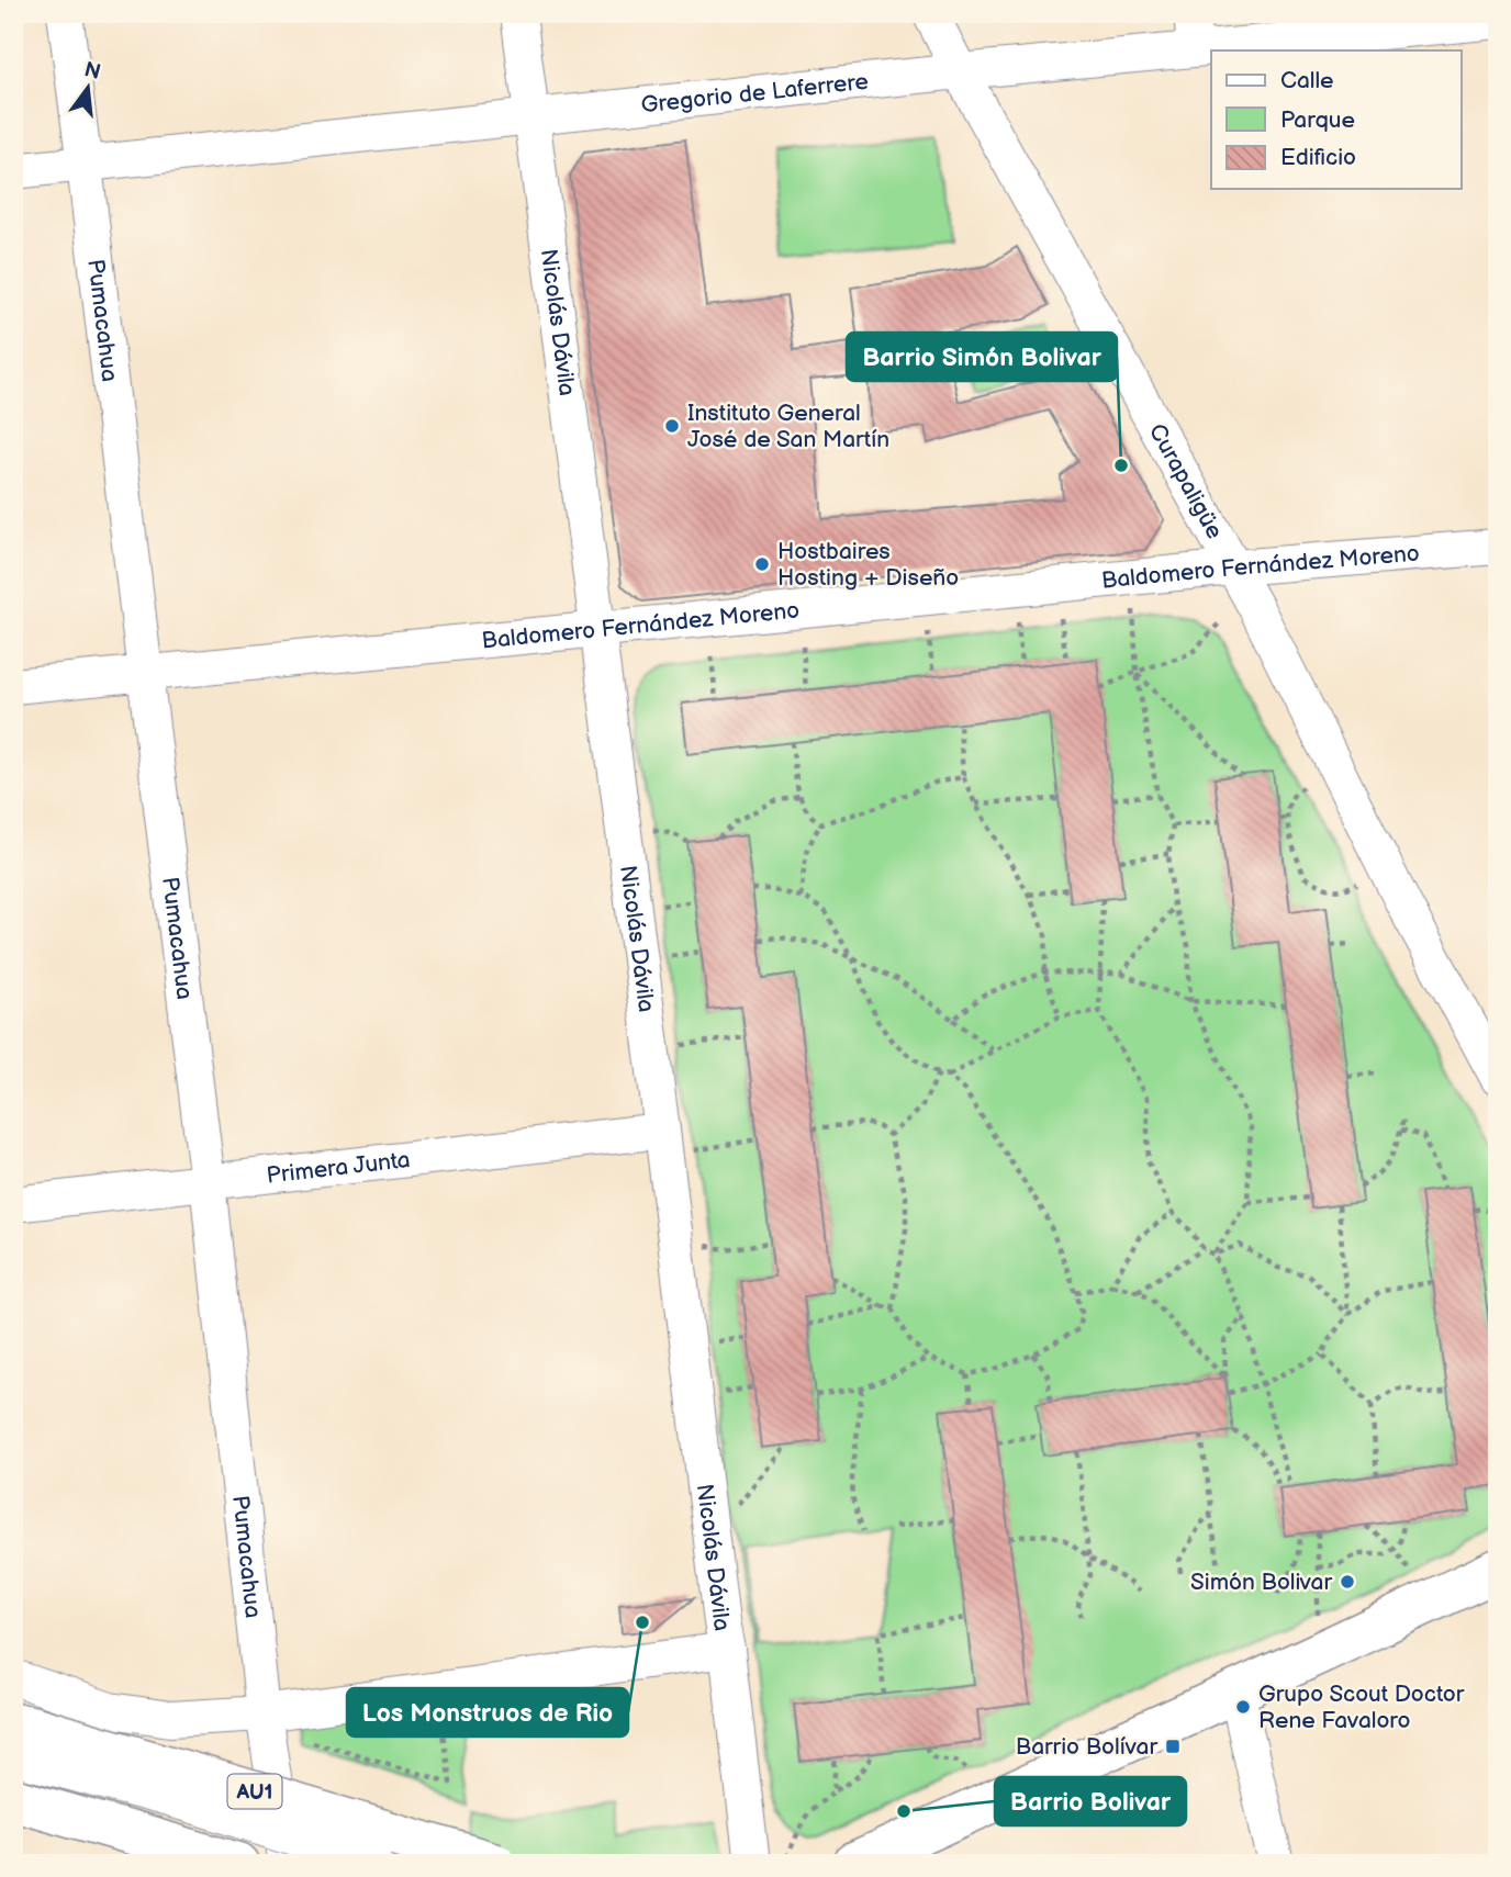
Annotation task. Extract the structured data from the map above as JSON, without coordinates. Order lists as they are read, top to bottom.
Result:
{
  "streets": {
    "main road": ["AU1"],
    "street": [
      "Gregorio de Laferrere",
      "Pumacahua",
      "Nicolás Dávila",
      "Curapaligüe",
      "Baldomero Fernández Moreno",
      "Primera Junta"
    ]
  },
  "crossings": [
    ["Gregorio de Laferrere", "Pumacahua"],
    ["Gregorio de Laferrere", "Nicolás Dávila"],
    ["Gregorio de Laferrere", "Curapaligüe"],
    ["Pumacahua", "Baldomero Fernández Moreno"],
    ["Pumacahua", "Primera Junta"],
    ["Nicolás Dávila", "Baldomero Fernández Moreno"],
    ["Nicolás Dávila", "Primera Junta"],
    ["Curapaligüe", "Baldomero Fernández Moreno"]
  ],
  "places": {
    "other": [
      "Instituto General José de San Martín",
      "Barrio Simón Bolivar",
      "Hostbaires Hosting + Diseño",
      "Simón Bolivar",
      "Los Monstruos de Rio",
      "Grupo Scout Doctor Rene Favaloro",
      "Barrio Bolivar"
    ],
    "transit": ["Barrio Bolívar"]
  },
  "legend": ["Calle", "Parque", "Edificio"],
  "north": "top"
}
